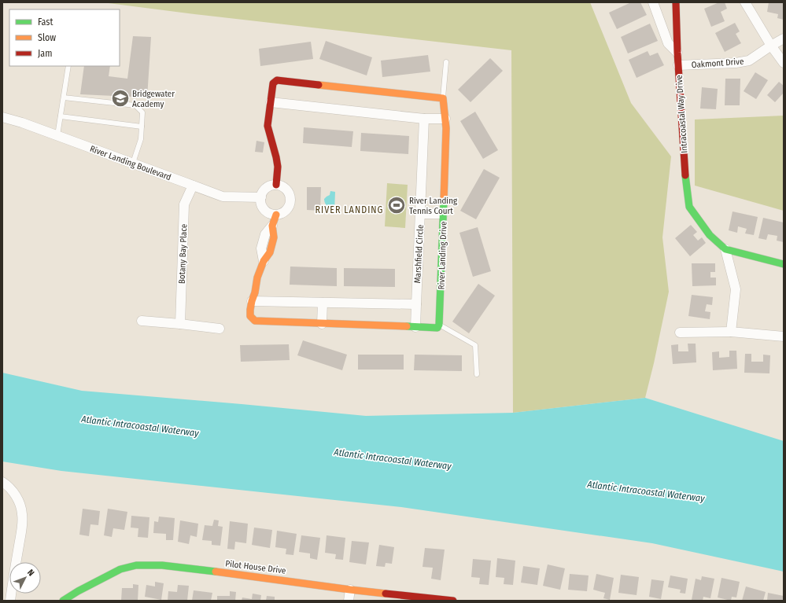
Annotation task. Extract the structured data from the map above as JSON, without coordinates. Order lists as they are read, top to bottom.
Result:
{
  "streets": {
    "street": [
      "Oakmont Drive",
      "Intracoastal Way Drive",
      "River Landing Boulevard",
      "Botany Bay Place",
      "Marshfield Circle",
      "River Landing Drive",
      "Pilot House Drive"
    ]
  },
  "crossings": [
    ["Oakmont Drive", "Intracoastal Way Drive"],
    ["River Landing Boulevard", "Botany Bay Place"]
  ],
  "districts": ["RIVER LANDING"],
  "water": ["Atlantic Intracoastal Waterway"],
  "places": {
    "school or university": ["Bridgewater Academy"],
    "sports": ["River Landing Tennis Court"]
  },
  "legend": ["Fast", "Slow", "Jam"],
  "north": "top right"
}
